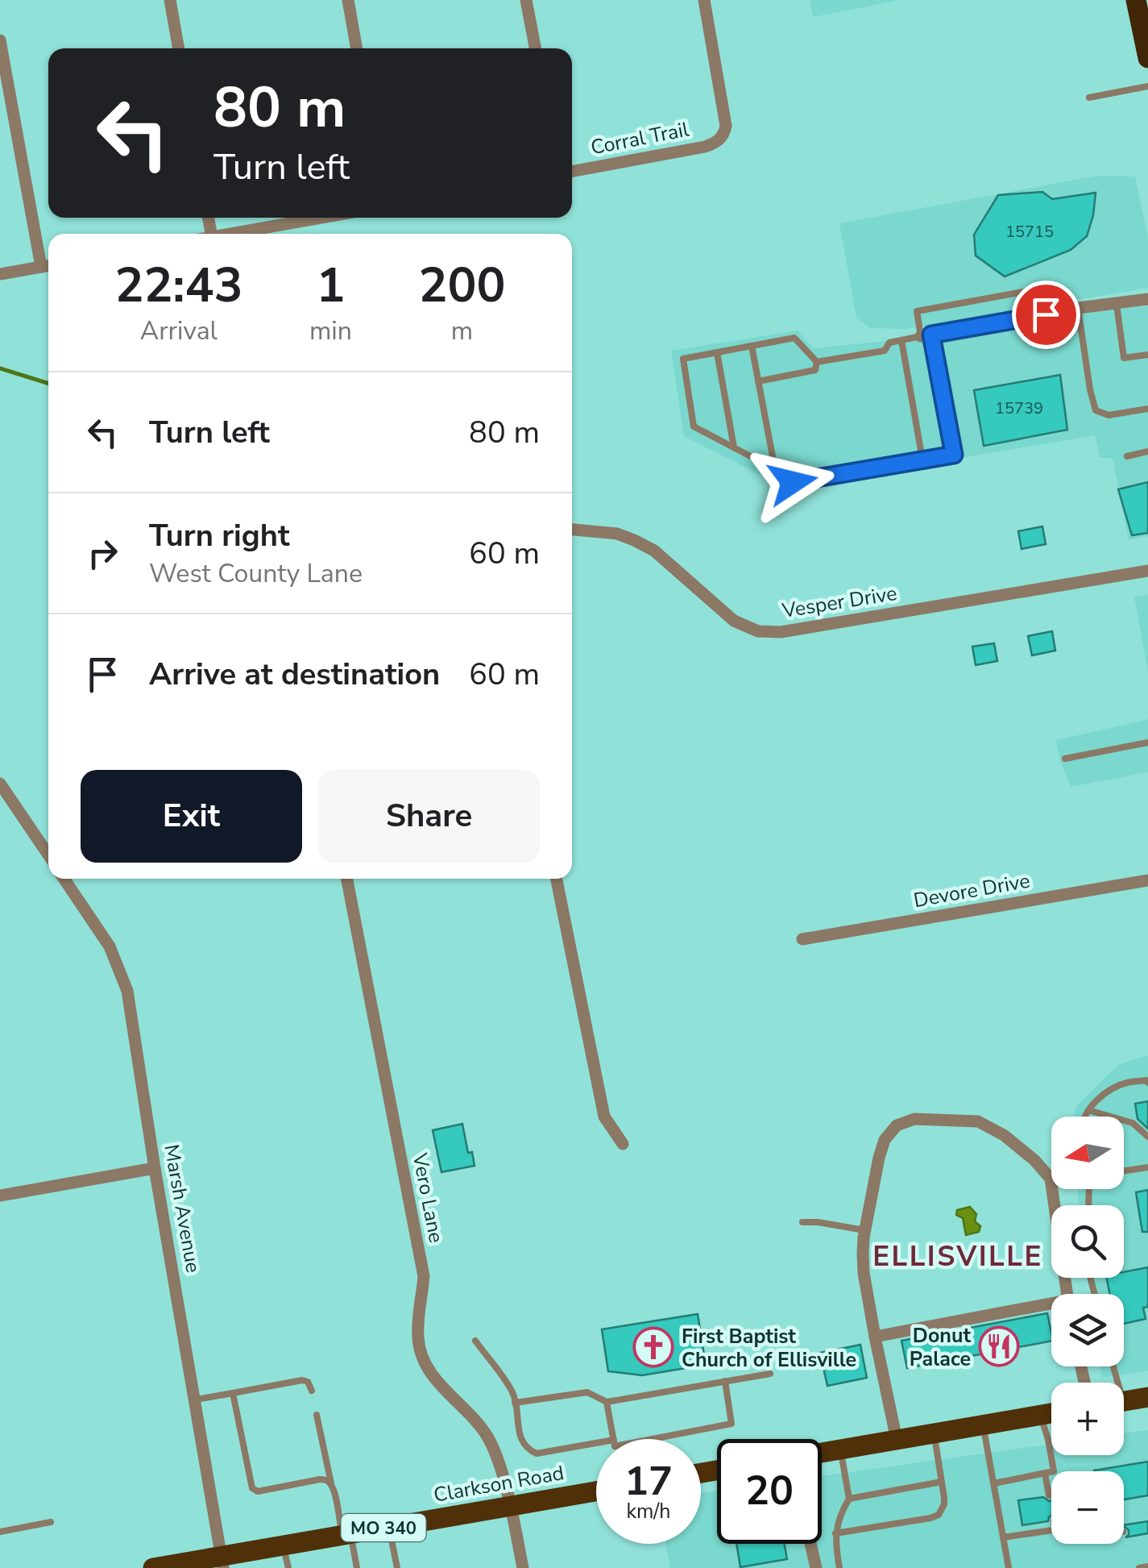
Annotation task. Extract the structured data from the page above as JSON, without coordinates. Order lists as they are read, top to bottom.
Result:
{
  "streets": {
    "main road": ["Clarkson Road", "MO 340"],
    "street": [
      "Corral Trail",
      "Vesper Drive",
      "Devore Drive",
      "Vero Lane",
      "Marsh Avenue"
    ]
  },
  "crossings": [
    ["Vero Lane", "Clarkson Road"],
    ["Marsh Avenue", "Clarkson Road"]
  ],
  "districts": ["ELLISVILLE"],
  "places": {
    "restaurant": ["Donut Palace"],
    "church": ["First Baptist Church of Ellisville"]
  },
  "house_numbers": ["15715", "15739"],
  "north": "left",
  "page": {
    "turn": ["80 m", "Turn left"],
    "eta": [
      "22:43",
      "Arrival",
      "1",
      "min",
      "200",
      "m"
    ],
    "list": [
      {
        "name": "Turn left",
        "value": "80 m"
      },
      {
        "name": "Turn right",
        "note": "West County Lane",
        "value": "60 m"
      },
      {
        "name": "Arrive at destination",
        "value": "60 m"
      }
    ],
    "buttons": ["Exit", "Share"],
    "map_buttons": ["+", "−"],
    "speed": "17 km/h",
    "limit": "20"
  }
}
